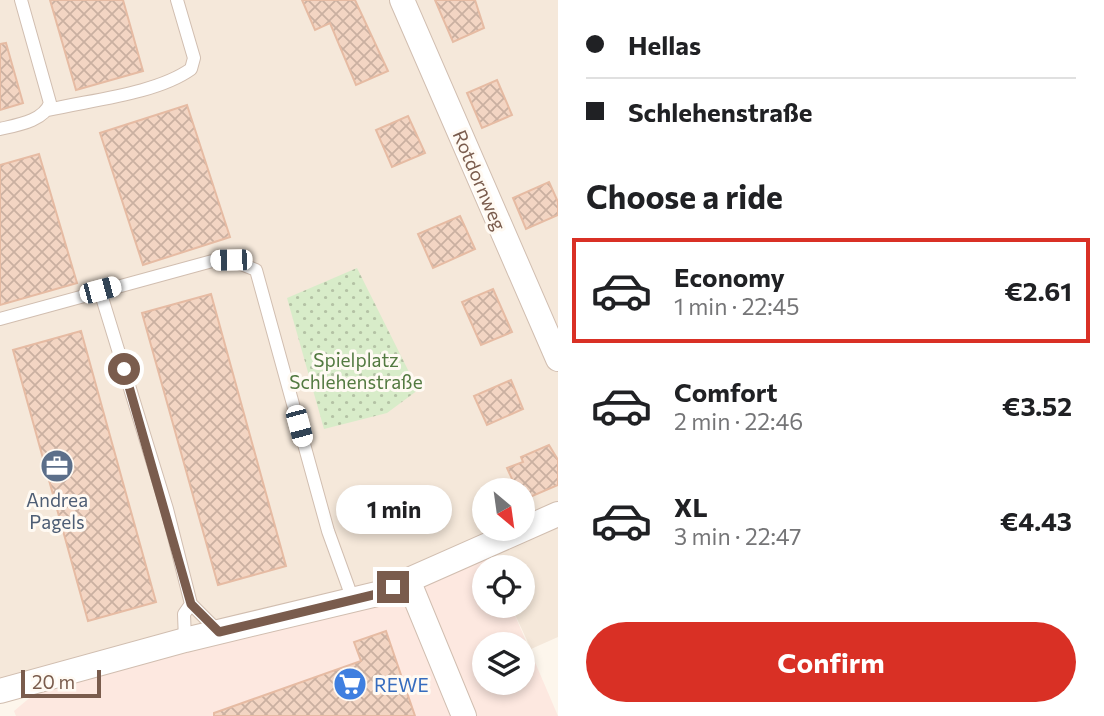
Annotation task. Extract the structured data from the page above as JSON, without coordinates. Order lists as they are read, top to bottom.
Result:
{
  "streets": {
    "street": ["Rotdornweg"]
  },
  "parks": ["Spielplatz Schlehenstraße"],
  "places": {
    "office": ["Andrea Pagels"],
    "supermarket": ["REWE"]
  },
  "scale_bar": "20 m",
  "north": "bottom right",
  "page": {
    "banner": ["Hellas", "Schlehenstraße"],
    "heading": "Choose a ride",
    "list": [
      {
        "name": "Economy",
        "note": "1 min · 22:45",
        "value": "€2.61"
      },
      {
        "name": "Comfort",
        "note": "2 min · 22:46",
        "value": "€3.52"
      },
      {
        "name": "XL",
        "note": "3 min · 22:47",
        "value": "€4.43"
      }
    ],
    "bubble": "1 min",
    "buttons": "Confirm",
    "scale": "20 m"
  }
}
